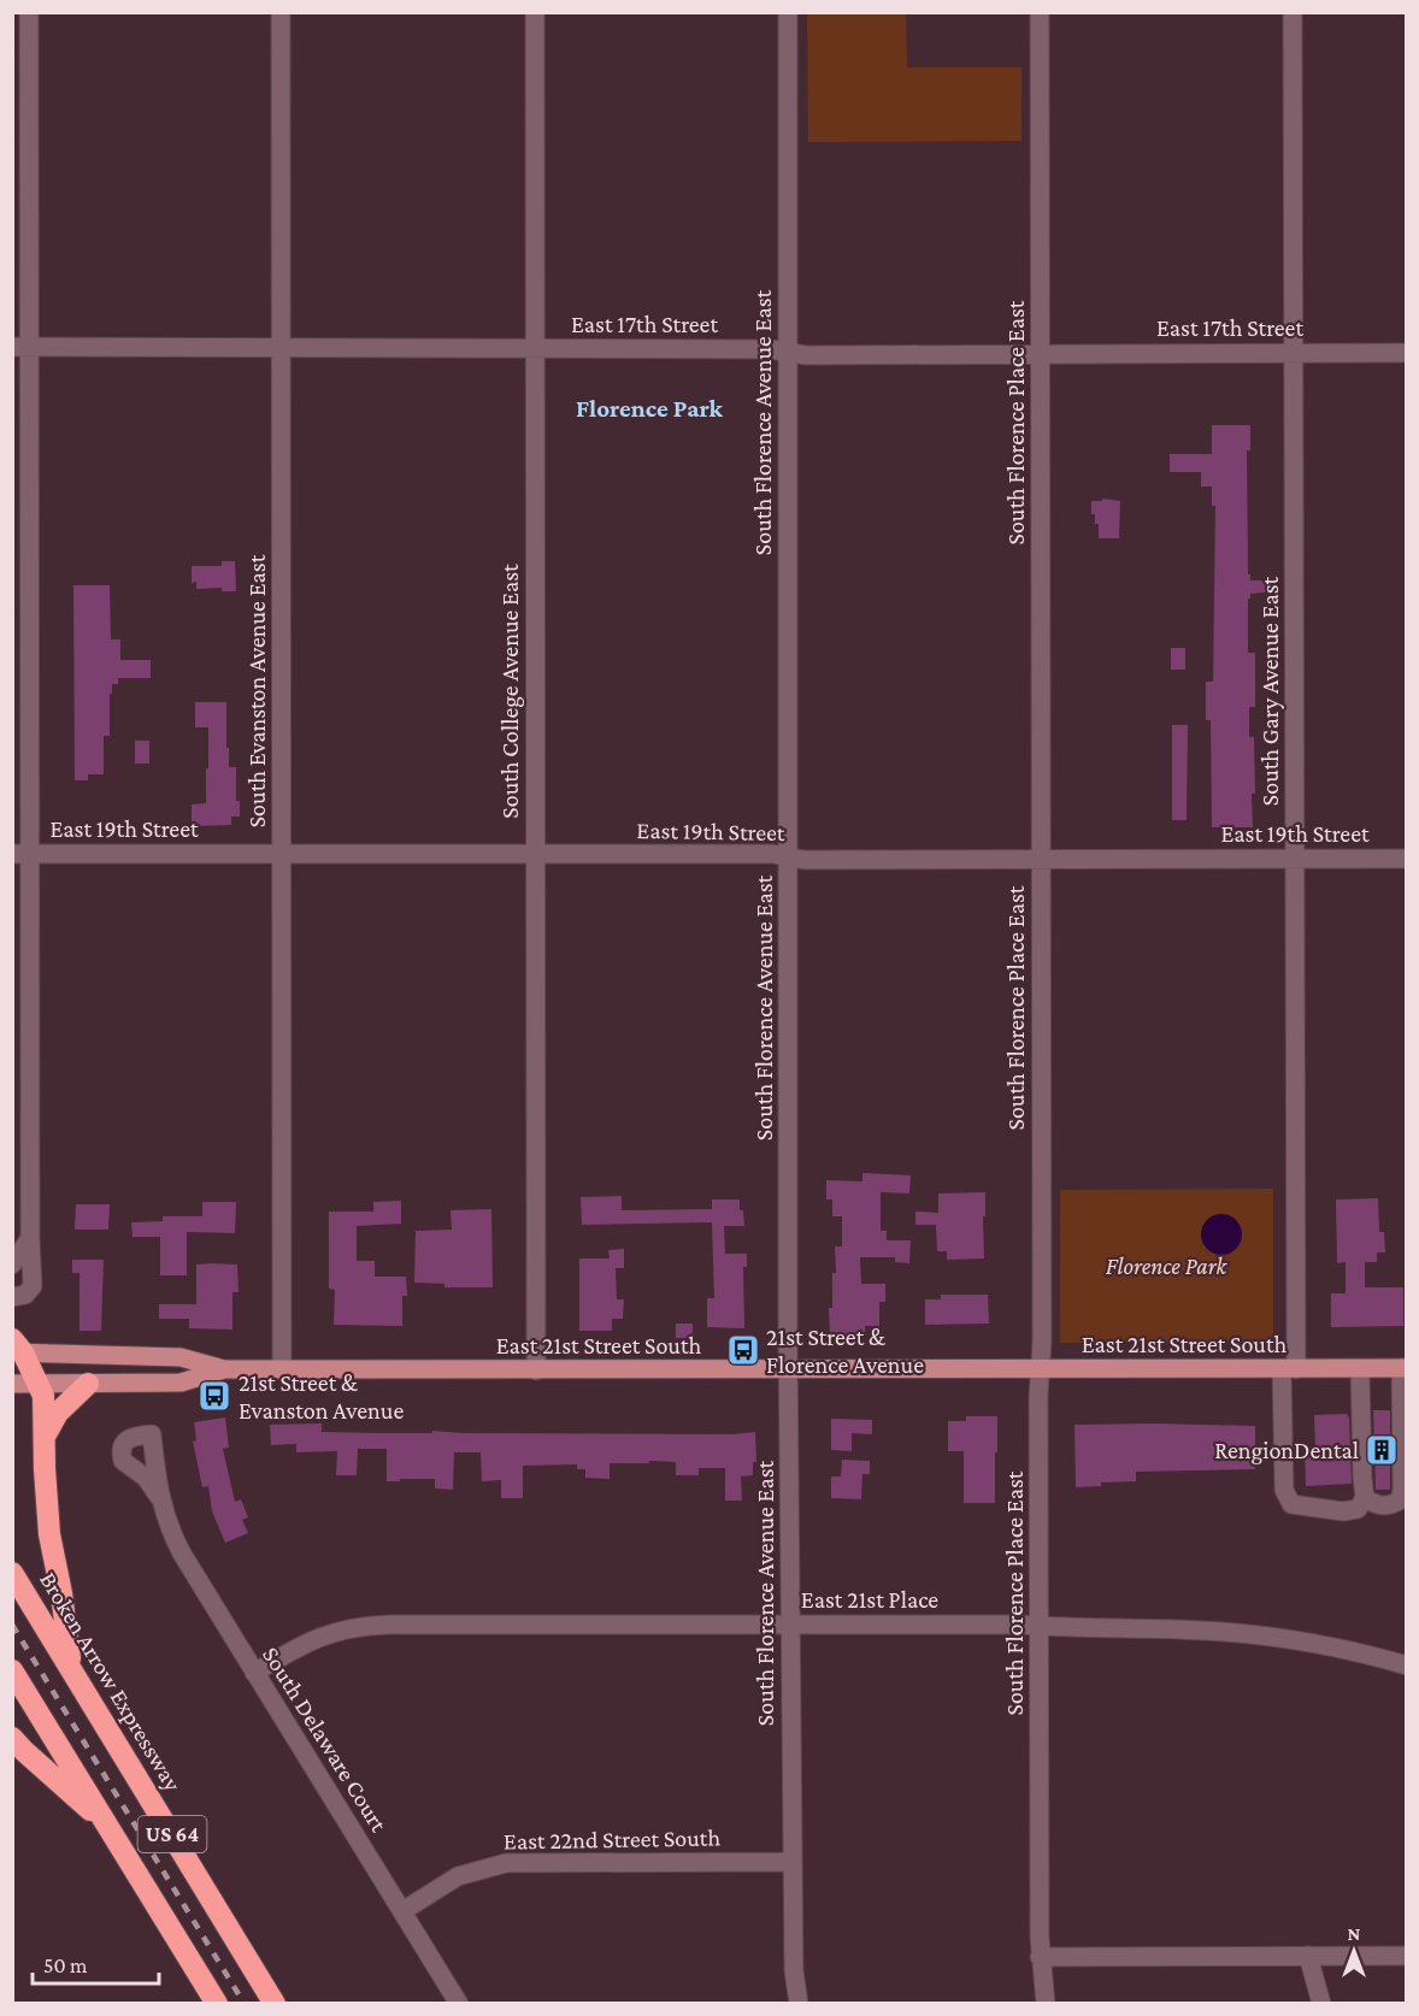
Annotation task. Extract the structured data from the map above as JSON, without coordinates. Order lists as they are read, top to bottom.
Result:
{
  "streets": {
    "highway": ["Broken Arrow Expressway", "US 64"],
    "main road": ["East 21st Street South"],
    "street": [
      "East 17th Street",
      "South Florence Avenue East",
      "South Florence Place East",
      "South Evanston Avenue East",
      "South College Avenue East",
      "South Gary Avenue East",
      "East 19th Street",
      "East 21st Place",
      "South Delaware Court",
      "East 22nd Street South"
    ]
  },
  "crossings": [
    ["East 17th Street", "South Florence Avenue East"],
    ["East 17th Street", "South Florence Place East"],
    ["East 17th Street", "South Evanston Avenue East"],
    ["East 17th Street", "South College Avenue East"],
    ["East 17th Street", "South Gary Avenue East"],
    ["South Florence Avenue East", "East 19th Street"],
    ["South Florence Avenue East", "East 21st Street South"],
    ["South Florence Avenue East", "East 21st Place"],
    ["South Florence Avenue East", "East 22nd Street South"],
    ["South Florence Place East", "East 19th Street"],
    ["South Florence Place East", "East 21st Street South"],
    ["South Florence Place East", "East 21st Place"],
    ["South Evanston Avenue East", "East 19th Street"],
    ["South Evanston Avenue East", "East 21st Street South"],
    ["South College Avenue East", "East 19th Street"],
    ["South College Avenue East", "East 21st Street South"],
    ["South Gary Avenue East", "East 19th Street"],
    ["South Gary Avenue East", "East 21st Street South"],
    ["East 21st Place", "South Delaware Court"],
    ["South Delaware Court", "East 22nd Street South"]
  ],
  "districts": ["Florence Park"],
  "parks": ["Florence Park"],
  "places": {
    "bus stop": ["21st Street & Florence Avenue", "21st Street & Evanston Avenue"],
    "building": ["RengionDental"]
  },
  "scale_bar": "50 m",
  "north": "top"
}
